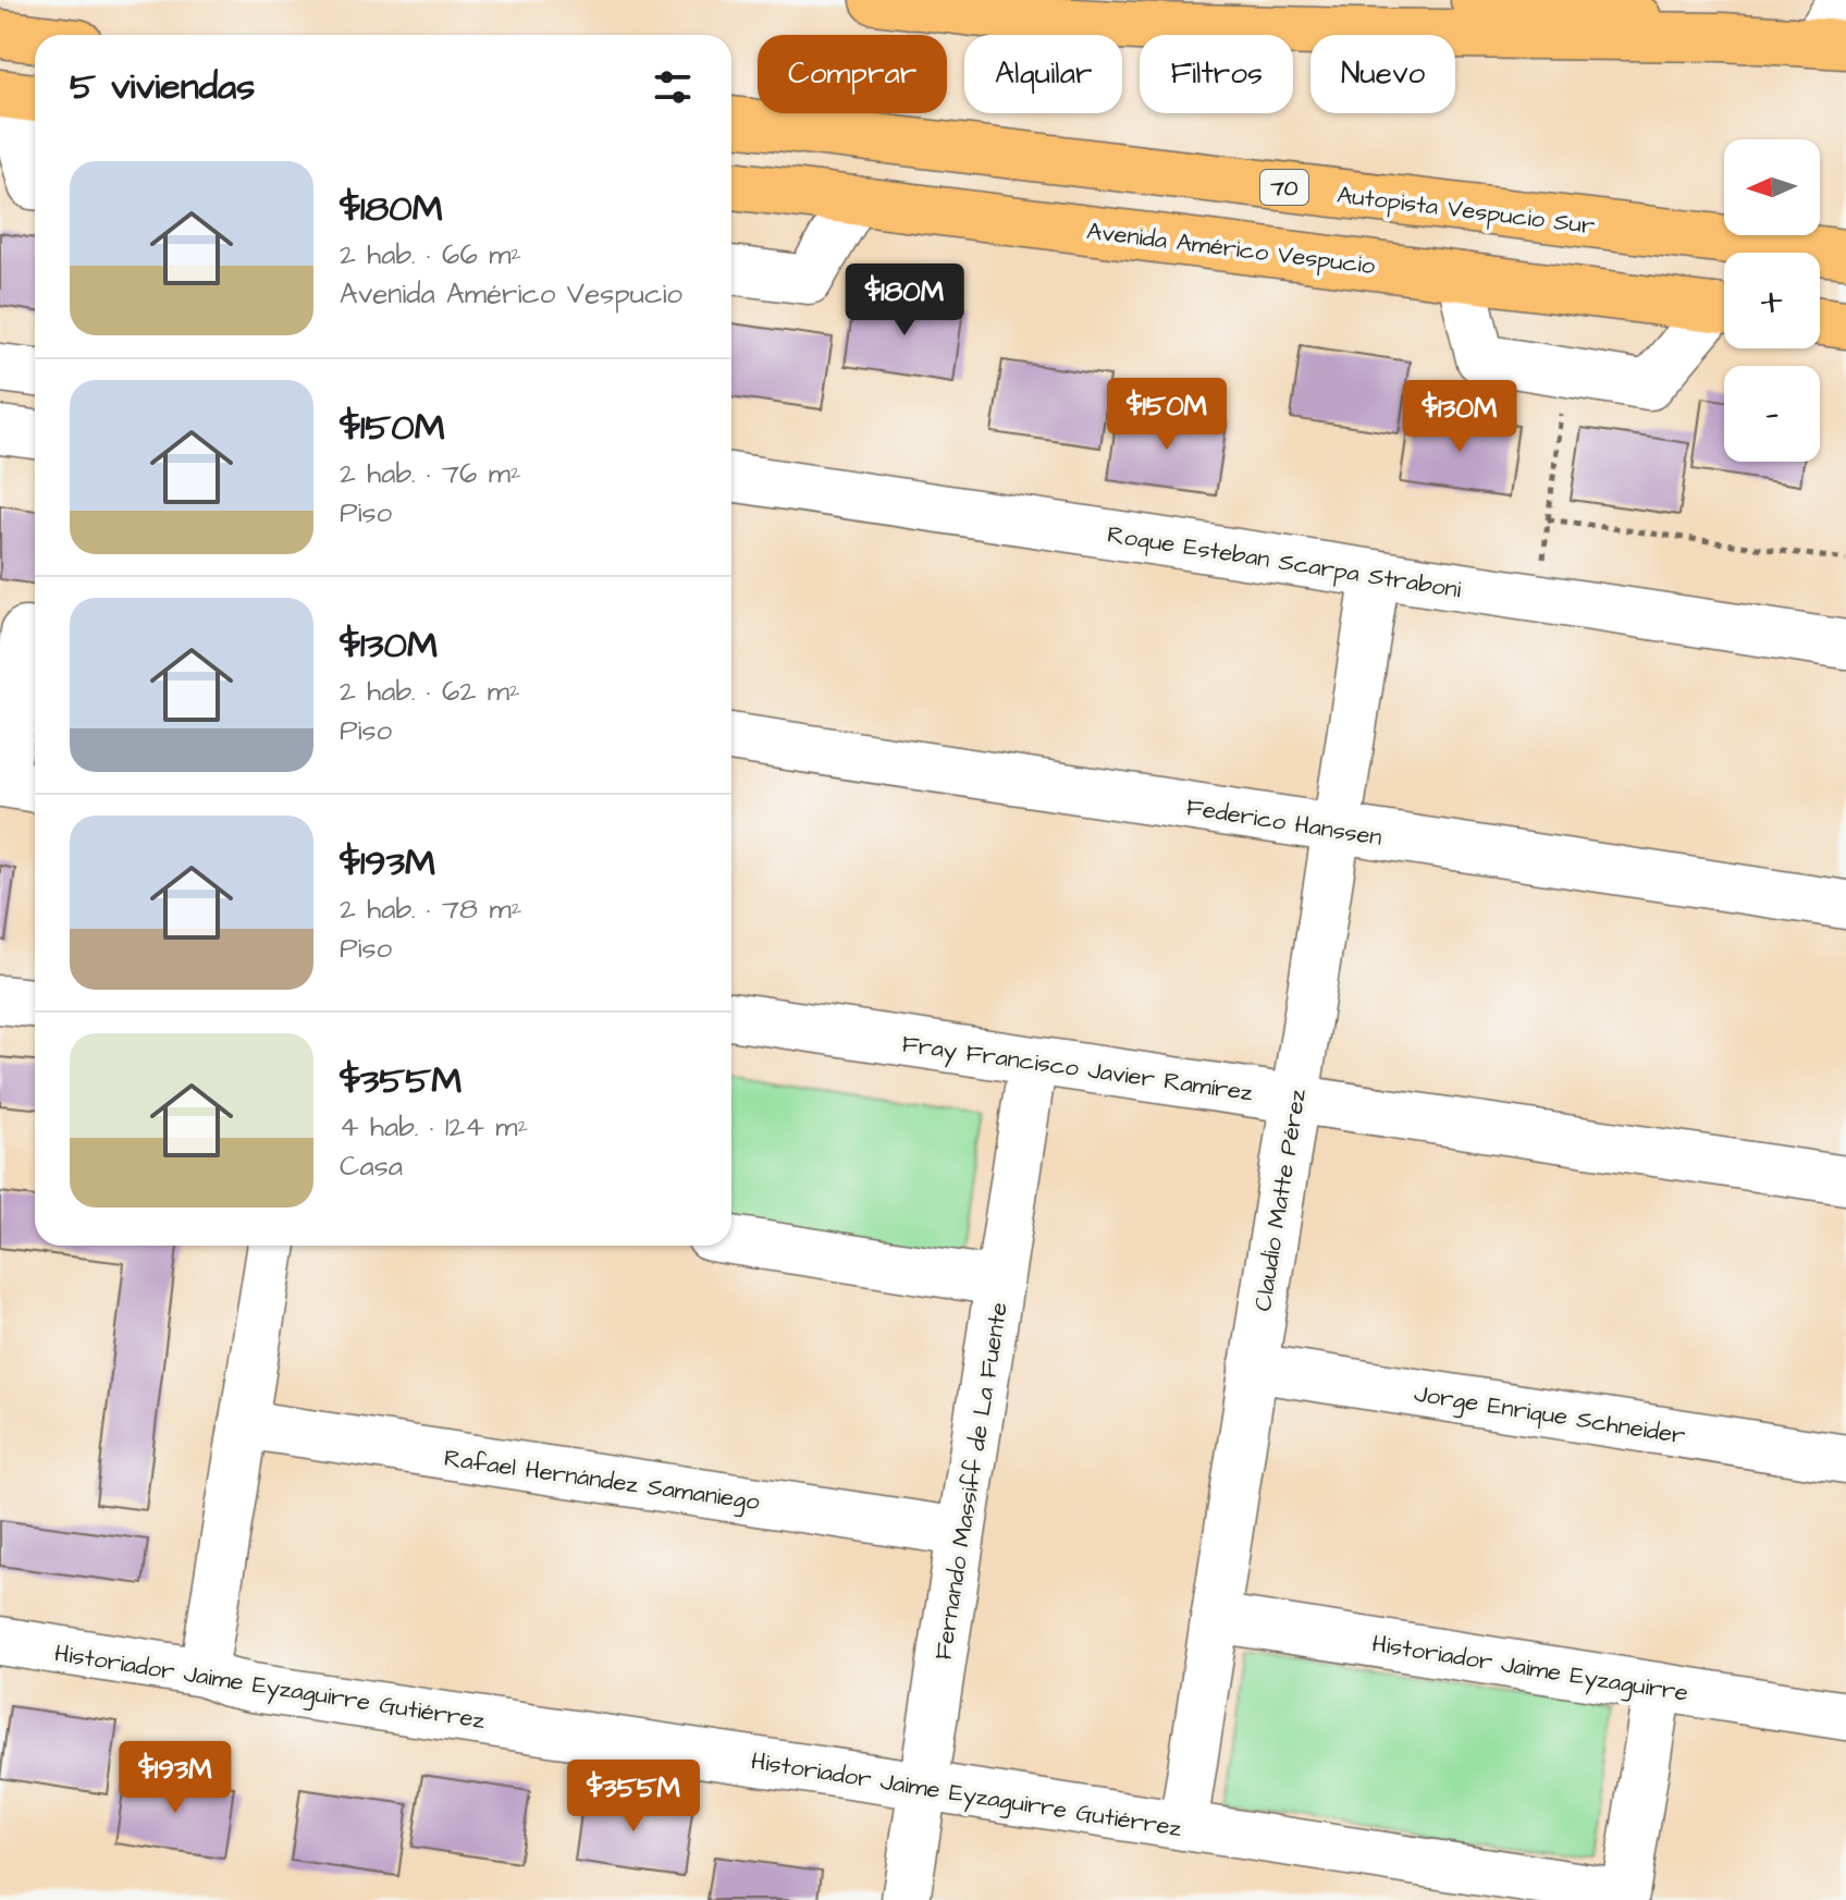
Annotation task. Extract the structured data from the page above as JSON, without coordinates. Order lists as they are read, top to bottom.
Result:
{
  "streets": {
    "main road": ["70", "Autopista Vespucio Sur", "Avenida Américo Vespucio"],
    "street": [
      "Roque Esteban Scarpa Straboni",
      "Federico Hanssen",
      "Fray Francisco Javier Ramírez",
      "Claudio Matte Pérez",
      "Jorge Enrique Schneider",
      "Rafael Hernández Samaniego",
      "Fernando Massiff de La Fuente",
      "Historiador Jaime Eyzaguirre",
      "Historiador Jaime Eyzaguirre Gutiérrez"
    ]
  },
  "crossings": [
    ["Roque Esteban Scarpa Straboni", "Claudio Matte Pérez"],
    ["Federico Hanssen", "Claudio Matte Pérez"],
    ["Fray Francisco Javier Ramírez", "Claudio Matte Pérez"],
    ["Fray Francisco Javier Ramírez", "Fernando Massiff de La Fuente"],
    ["Claudio Matte Pérez", "Jorge Enrique Schneider"],
    ["Claudio Matte Pérez", "Historiador Jaime Eyzaguirre"],
    ["Claudio Matte Pérez", "Historiador Jaime Eyzaguirre Gutiérrez"],
    ["Rafael Hernández Samaniego", "Fernando Massiff de La Fuente"],
    ["Fernando Massiff de La Fuente", "Historiador Jaime Eyzaguirre Gutiérrez"]
  ],
  "north": "left",
  "page": {
    "chip": [
      "Comprar",
      "Alquilar",
      "Filtros",
      "Nuevo"
    ],
    "heading": "5 viviendas",
    "map_buttons": ["+", "−"],
    "list": [
      {
        "name": "$180M",
        "note": "2 hab. · 66 m² · Avenida Américo Vespucio"
      },
      {
        "name": "$150M",
        "note": "2 hab. · 76 m² · Piso"
      },
      {
        "name": "$130M",
        "note": "2 hab. · 62 m² · Piso"
      },
      {
        "name": "$193M",
        "note": "2 hab. · 78 m² · Piso"
      },
      {
        "name": "$355M",
        "note": "4 hab. · 124 m² · Casa"
      }
    ],
    "price": [
      "$180M",
      "$150M",
      "$130M",
      "$193M",
      "$355M"
    ]
  }
}
